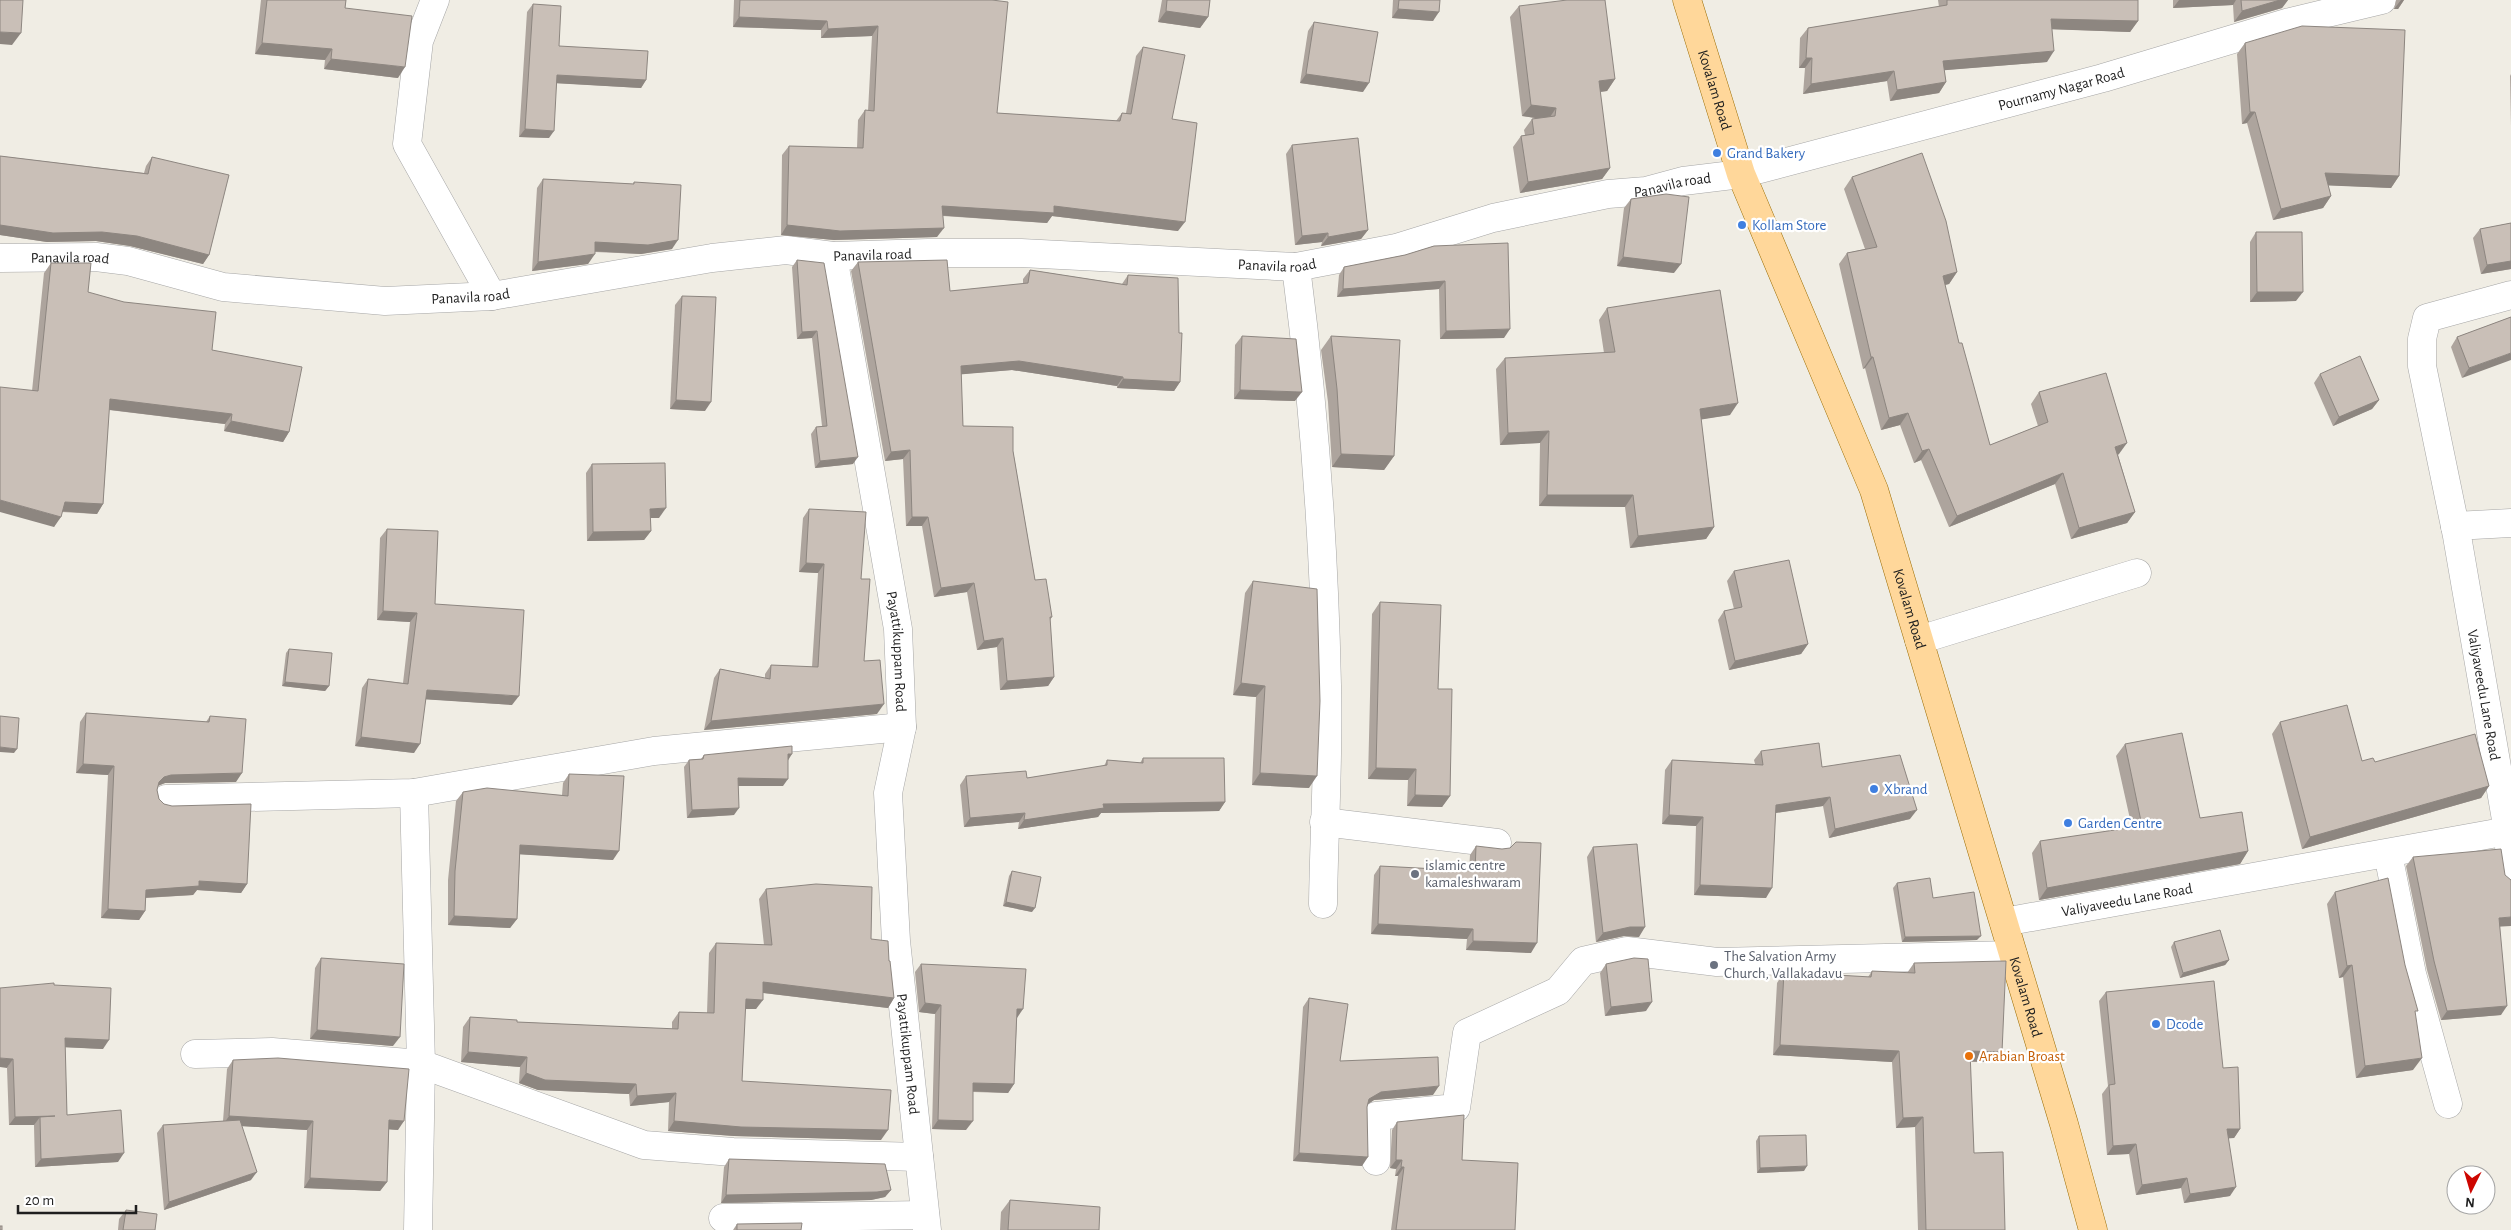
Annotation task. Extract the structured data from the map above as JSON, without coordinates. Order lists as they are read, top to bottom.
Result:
{
  "streets": {
    "main road": ["Kovalam Road"],
    "street": [
      "Pournamy Nagar Road",
      "Panavila road",
      "Payattikuppam Road",
      "Valiyaveedu Lane Road"
    ]
  },
  "crossings": [
    ["Kovalam Road", "Pournamy Nagar Road"],
    ["Kovalam Road", "Panavila road"],
    ["Kovalam Road", "Valiyaveedu Lane Road"],
    ["Pournamy Nagar Road", "Panavila road"],
    ["Panavila road", "Payattikuppam Road"]
  ],
  "places": [
    "Grand Bakery",
    "Kollam Store",
    "Xbrand",
    "Garden Centre",
    "islamic centre kamaleshwaram",
    "The Salvation Army Church, Vallakadavu",
    "Dcode",
    "Arabian Broast"
  ],
  "scale_bar": "20 m",
  "north": "bottom"
}
